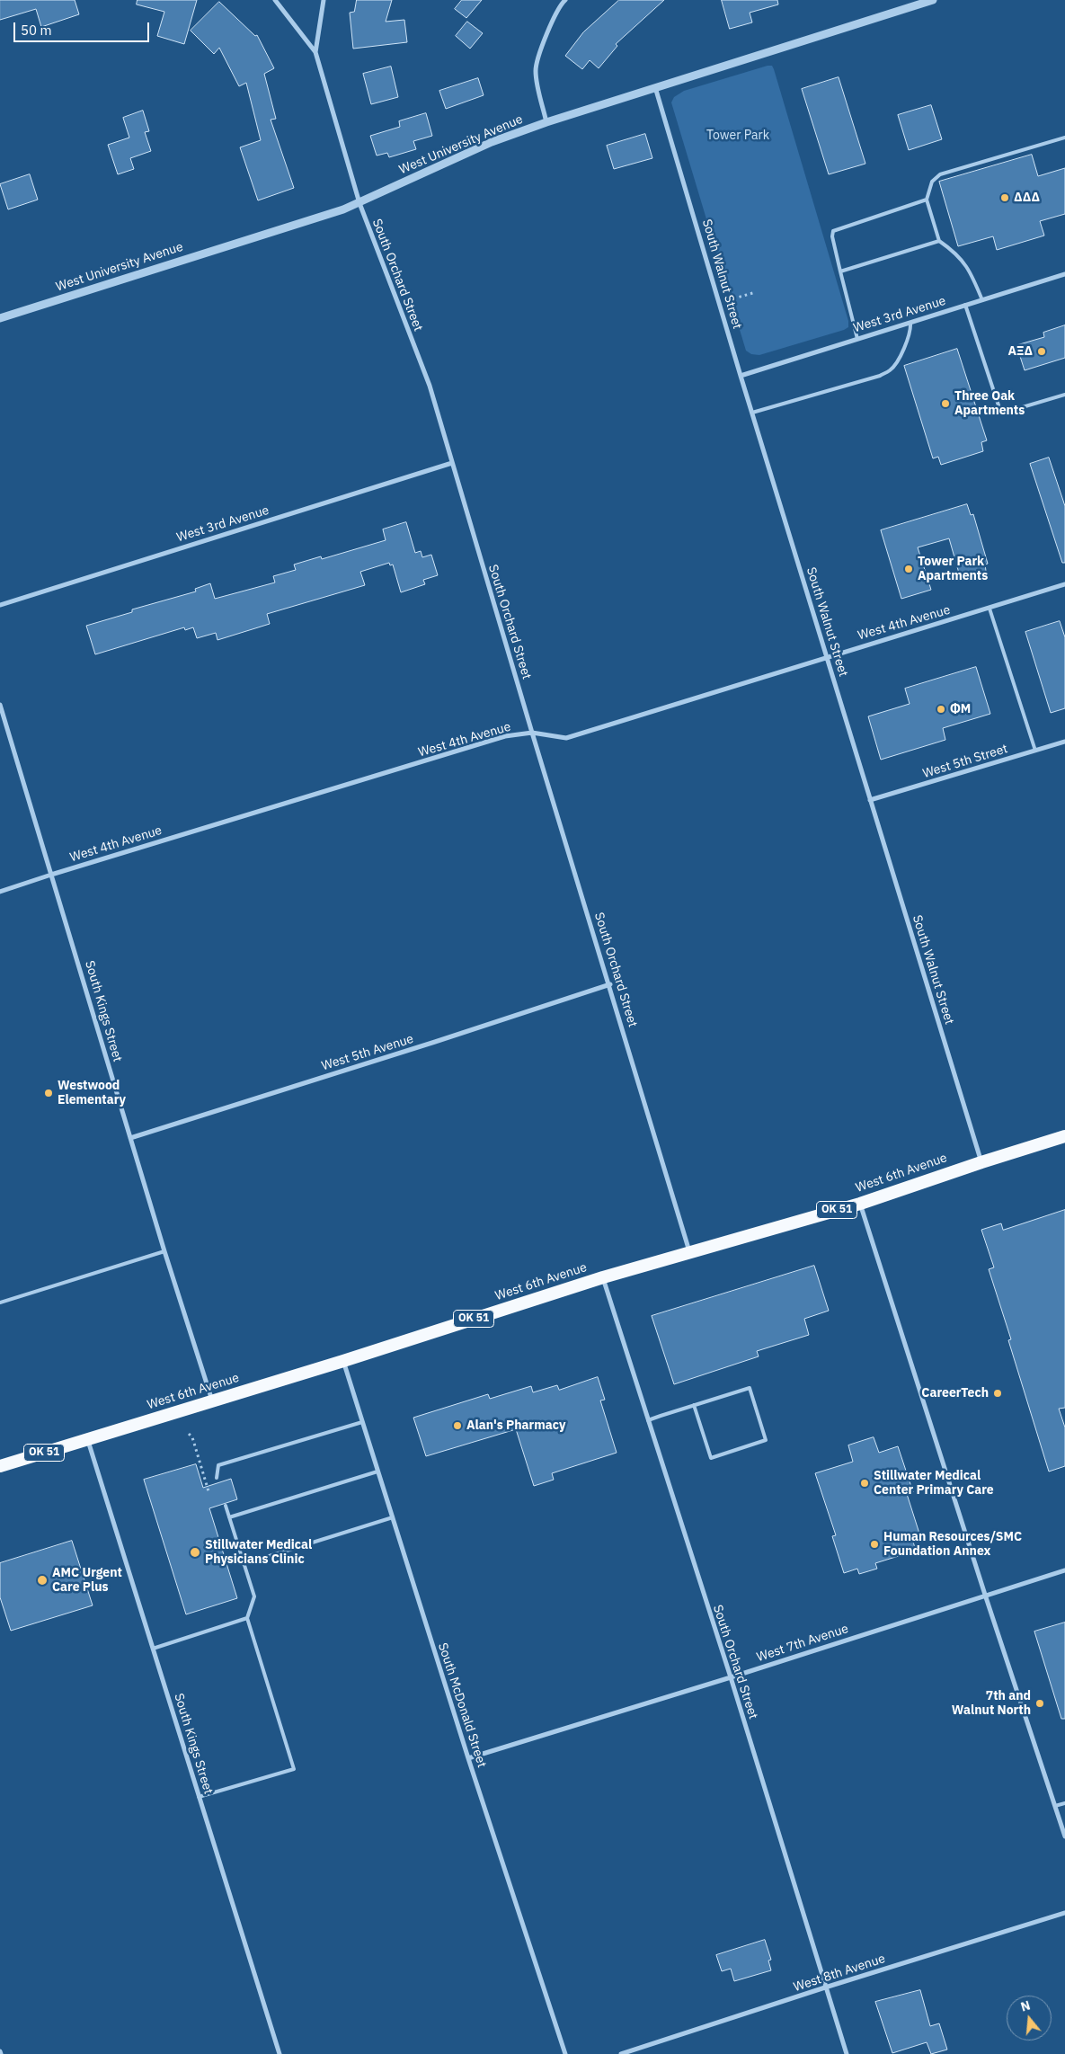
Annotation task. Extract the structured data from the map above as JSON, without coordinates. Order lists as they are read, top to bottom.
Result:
{
  "streets": {
    "highway": ["West 6th Avenue", "OK 51"],
    "street": [
      "West University Avenue",
      "South Walnut Street",
      "South Orchard Street",
      "West 3rd Avenue",
      "West 4th Avenue",
      "West 5th Street",
      "South Kings Street",
      "West 5th Avenue",
      "West 7th Avenue",
      "South McDonald Street",
      "West 8th Avenue"
    ]
  },
  "crossings": [
    ["West University Avenue", "South Walnut Street"],
    ["West University Avenue", "South Orchard Street"],
    ["South Walnut Street", "West 3rd Avenue"],
    ["South Walnut Street", "West 4th Avenue"],
    ["South Walnut Street", "West 5th Street"],
    ["South Walnut Street", "West 6th Avenue"],
    ["South Orchard Street", "West 3rd Avenue"],
    ["South Orchard Street", "West 4th Avenue"],
    ["South Orchard Street", "West 5th Avenue"],
    ["South Orchard Street", "West 6th Avenue"],
    ["South Orchard Street", "West 7th Avenue"],
    ["South Orchard Street", "West 8th Avenue"],
    ["West 4th Avenue", "South Kings Street"],
    ["South Kings Street", "West 5th Avenue"],
    ["South Kings Street", "West 6th Avenue"],
    ["West 6th Avenue", "South McDonald Street"],
    ["West 7th Avenue", "South McDonald Street"]
  ],
  "parks": ["Tower Park"],
  "places": [
    "ΔΔΔ",
    "ΑΞΔ",
    "Three Oak Apartments",
    "Tower Park Apartments",
    "ΦΜ",
    "Westwood Elementary",
    "CareerTech",
    "Alan's Pharmacy",
    "Stillwater Medical Center Primary Care",
    "Human Resources/SMC Foundation Annex",
    "Stillwater Medical Physicians Clinic",
    "AMC Urgent Care Plus",
    "7th and Walnut North"
  ],
  "scale_bar": "50 m",
  "north": "top"
}
